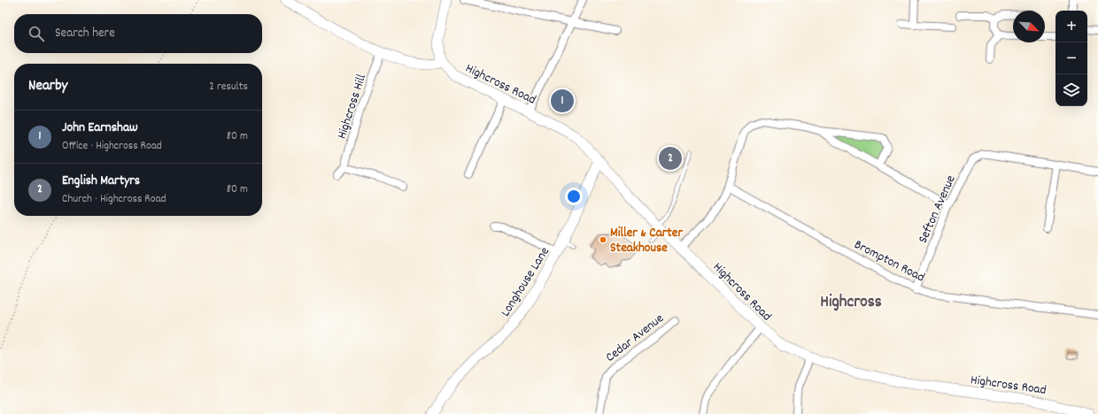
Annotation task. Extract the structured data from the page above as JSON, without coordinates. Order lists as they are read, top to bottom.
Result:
{
  "streets": {
    "street": [
      "Highcross Road",
      "Highcross Hill",
      "Sefton Avenue",
      "Brompton Road",
      "Longhouse Lane",
      "Cedar Avenue"
    ]
  },
  "crossings": [
    ["Highcross Road", "Longhouse Lane"],
    ["Sefton Avenue", "Brompton Road"]
  ],
  "districts": ["Highcross"],
  "places": ["Miller & Carter Steakhouse"],
  "north": "bottom right",
  "page": {
    "map_buttons": ["+", "−"],
    "search": "Search here",
    "heading": ["Nearby", "2 results"],
    "pins": ["1", "2"],
    "list": [
      {
        "mark": "1",
        "name": "John Earnshaw",
        "note": "Office · Highcross Road",
        "value": "80 m"
      },
      {
        "mark": "2",
        "name": "English Martyrs",
        "note": "Church · Highcross Road",
        "value": "80 m"
      }
    ]
  }
}
